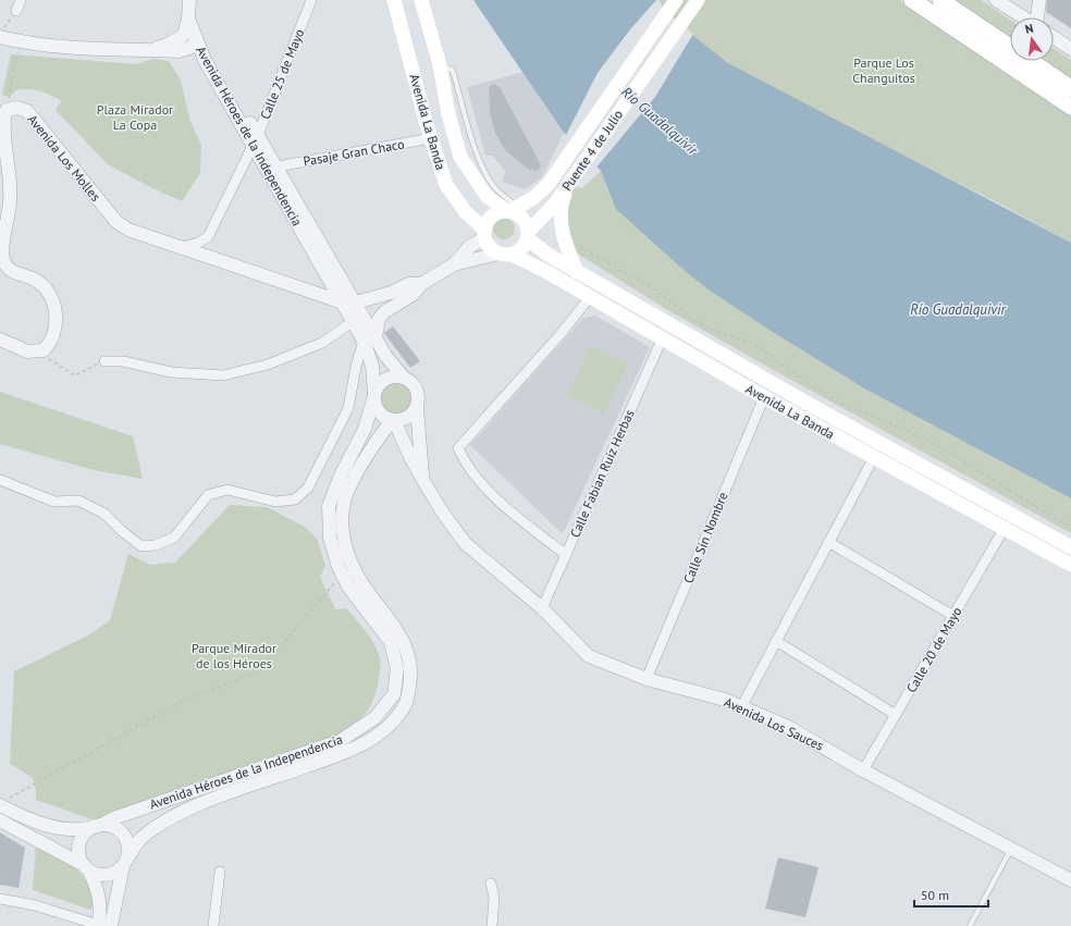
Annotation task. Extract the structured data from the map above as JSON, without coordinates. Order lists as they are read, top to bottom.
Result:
{
  "streets": {
    "main road": ["Avenida La Banda", "Puente 4 de Julio"],
    "street": [
      "Calle 25 de Mayo",
      "Avenida Héroes de la Independencia",
      "Pasaje Gran Chaco",
      "Avenida Los Molles",
      "Calle Fabian Ruiz Herbas",
      "Calle Sin Nombre",
      "Calle 20 de Mayo",
      "Avenida Los Sauces"
    ]
  },
  "crossings": [
    ["Calle 25 de Mayo", "Avenida Héroes de la Independencia"],
    ["Avenida La Banda", "Puente 4 de Julio"],
    ["Avenida La Banda", "Pasaje Gran Chaco"],
    ["Avenida La Banda", "Calle Fabian Ruiz Herbas"],
    ["Avenida La Banda", "Calle Sin Nombre"],
    ["Avenida La Banda", "Calle 20 de Mayo"],
    ["Avenida Héroes de la Independencia", "Pasaje Gran Chaco"],
    ["Avenida Héroes de la Independencia", "Avenida Los Molles"],
    ["Avenida Héroes de la Independencia", "Avenida Los Sauces"],
    ["Calle Fabian Ruiz Herbas", "Avenida Los Sauces"],
    ["Calle Sin Nombre", "Avenida Los Sauces"],
    ["Calle 20 de Mayo", "Avenida Los Sauces"]
  ],
  "water": ["Río Guadalquivir"],
  "parks": ["Parque Los Changuitos", "Plaza Mirador La Copa", "Parque Mirador de los Héroes"],
  "scale_bar": "50 m",
  "north": "top"
}
